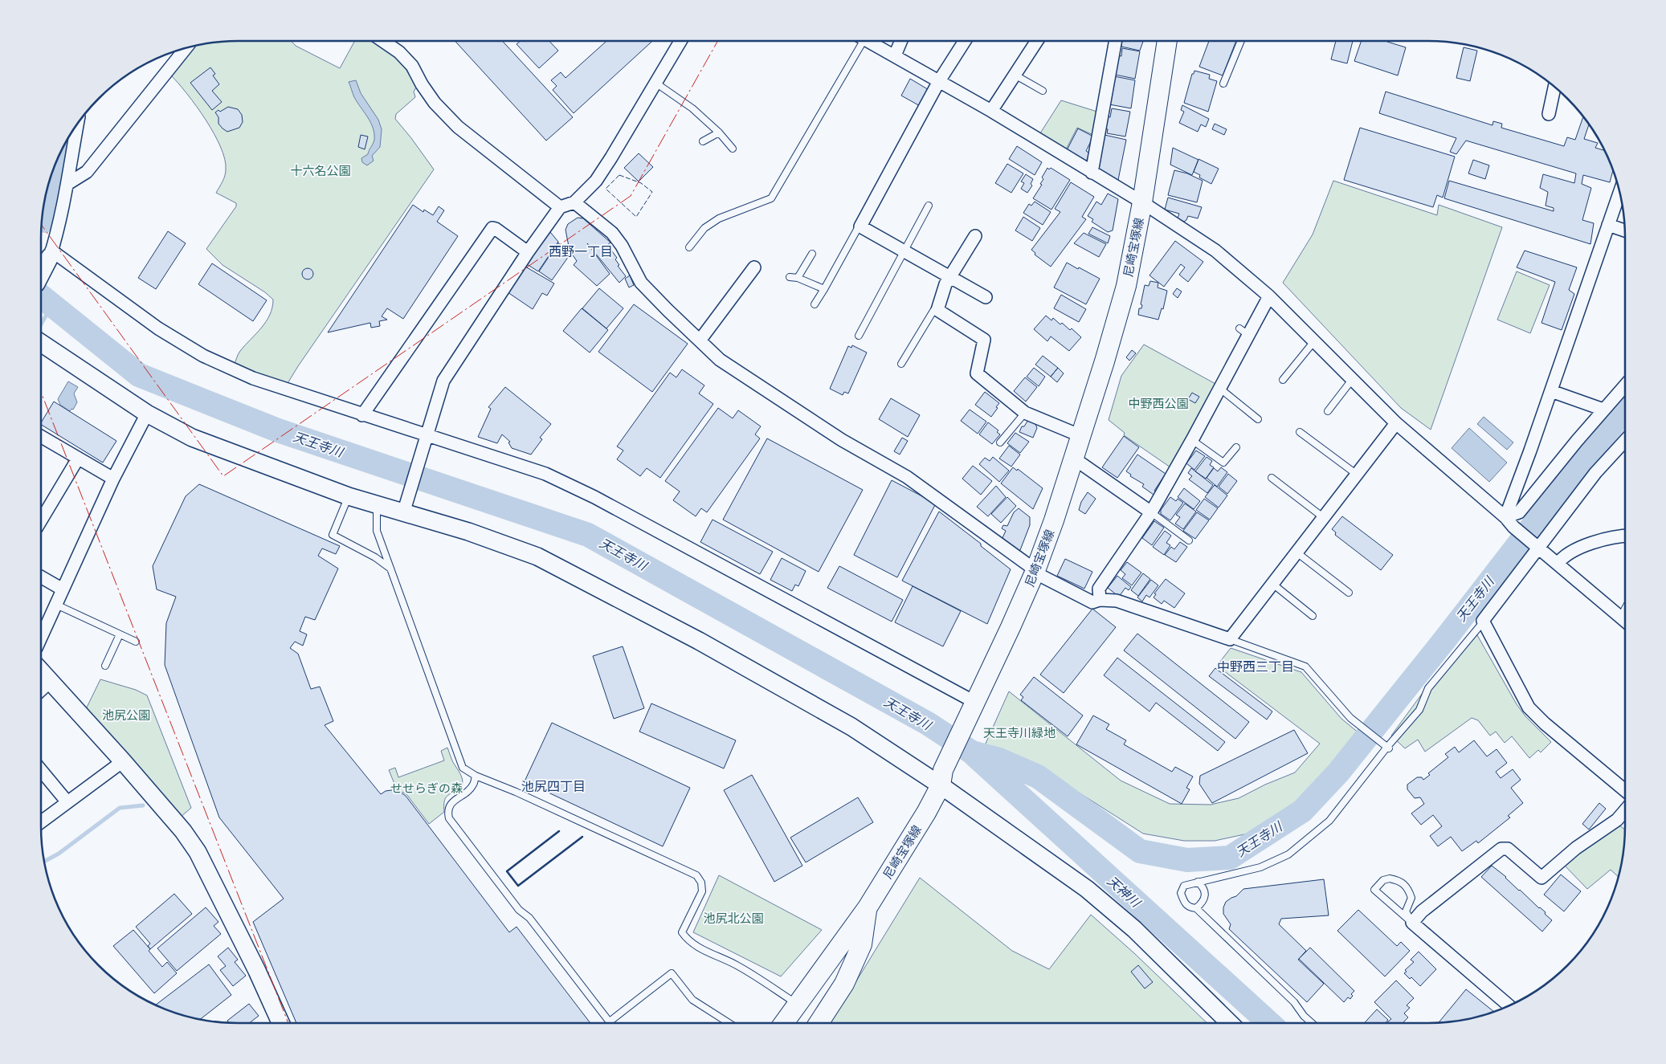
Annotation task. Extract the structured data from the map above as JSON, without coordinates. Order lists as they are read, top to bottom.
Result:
{
  "streets": {
    "main road": ["尼崎宝塚線"]
  },
  "districts": ["西野一丁目", "中野西三丁目", "池尻四丁目"],
  "water": ["天王寺川", "天神川"],
  "parks": [
    "十六名公園",
    "中野西公園",
    "池尻公園",
    "天王寺川緑地",
    "せせらぎの森",
    "池尻北公園"
  ]
}
